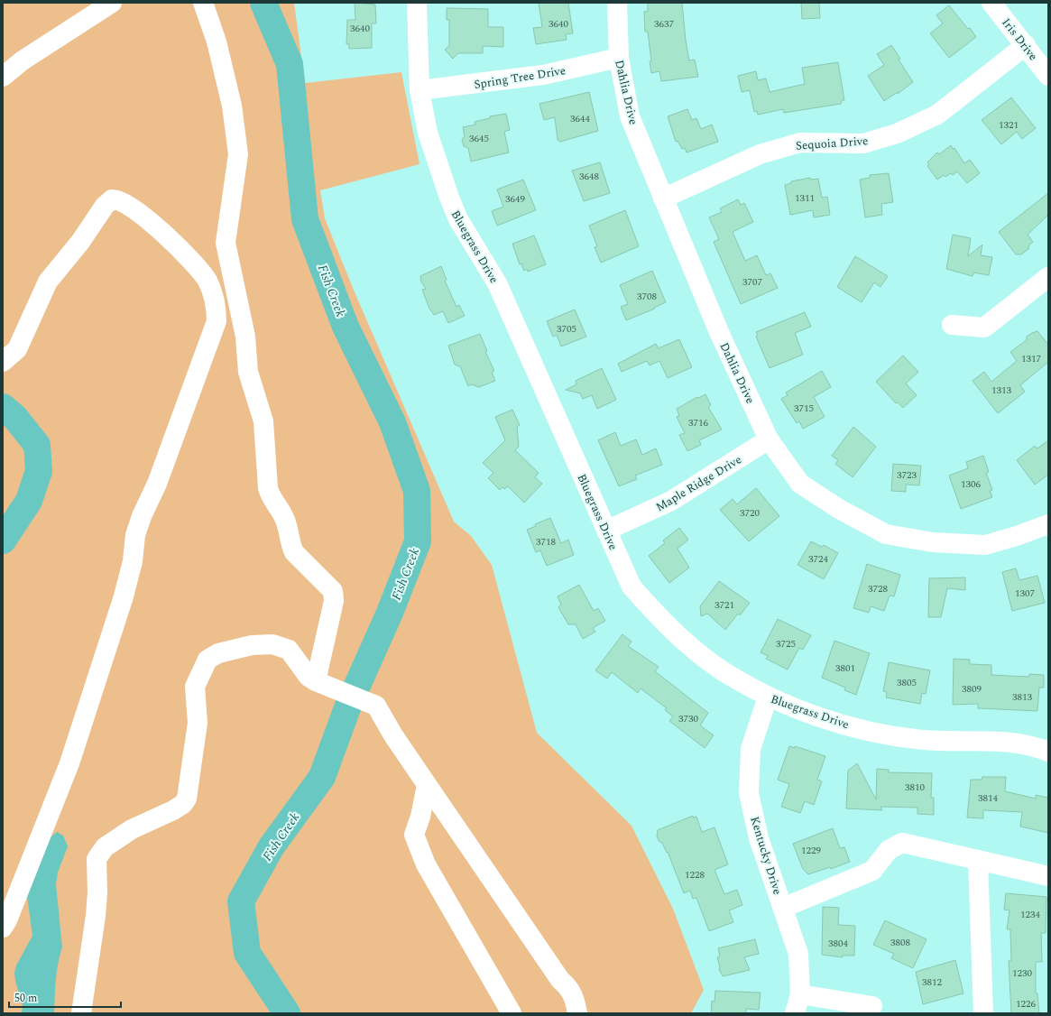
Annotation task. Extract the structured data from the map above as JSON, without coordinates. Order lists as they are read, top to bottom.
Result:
{
  "streets": {
    "street": [
      "Iris Drive",
      "Spring Tree Drive",
      "Dahlia Drive",
      "Sequoia Drive",
      "Bluegrass Drive",
      "Maple Ridge Drive",
      "Kentucky Drive"
    ]
  },
  "crossings": [
    ["Iris Drive", "Sequoia Drive"],
    ["Spring Tree Drive", "Dahlia Drive"],
    ["Spring Tree Drive", "Bluegrass Drive"],
    ["Dahlia Drive", "Sequoia Drive"],
    ["Dahlia Drive", "Maple Ridge Drive"],
    ["Bluegrass Drive", "Maple Ridge Drive"],
    ["Bluegrass Drive", "Kentucky Drive"]
  ],
  "water": ["Fish Creek"],
  "house_numbers": [
    "3640",
    "3637",
    "3640",
    "3644",
    "1321",
    "3645",
    "3648",
    "1311",
    "3649",
    "3707",
    "3708",
    "3705",
    "1317",
    "1313",
    "3715",
    "3716",
    "3723",
    "1306",
    "3720",
    "3718",
    "3724",
    "3728",
    "1307",
    "3721",
    "3725",
    "3801",
    "3805",
    "3809",
    "3813",
    "3730",
    "3810",
    "3814",
    "1229",
    "1228",
    "1234",
    "3808",
    "3804",
    "1230",
    "3812",
    "1226"
  ],
  "scale_bar": "50 m"
}
